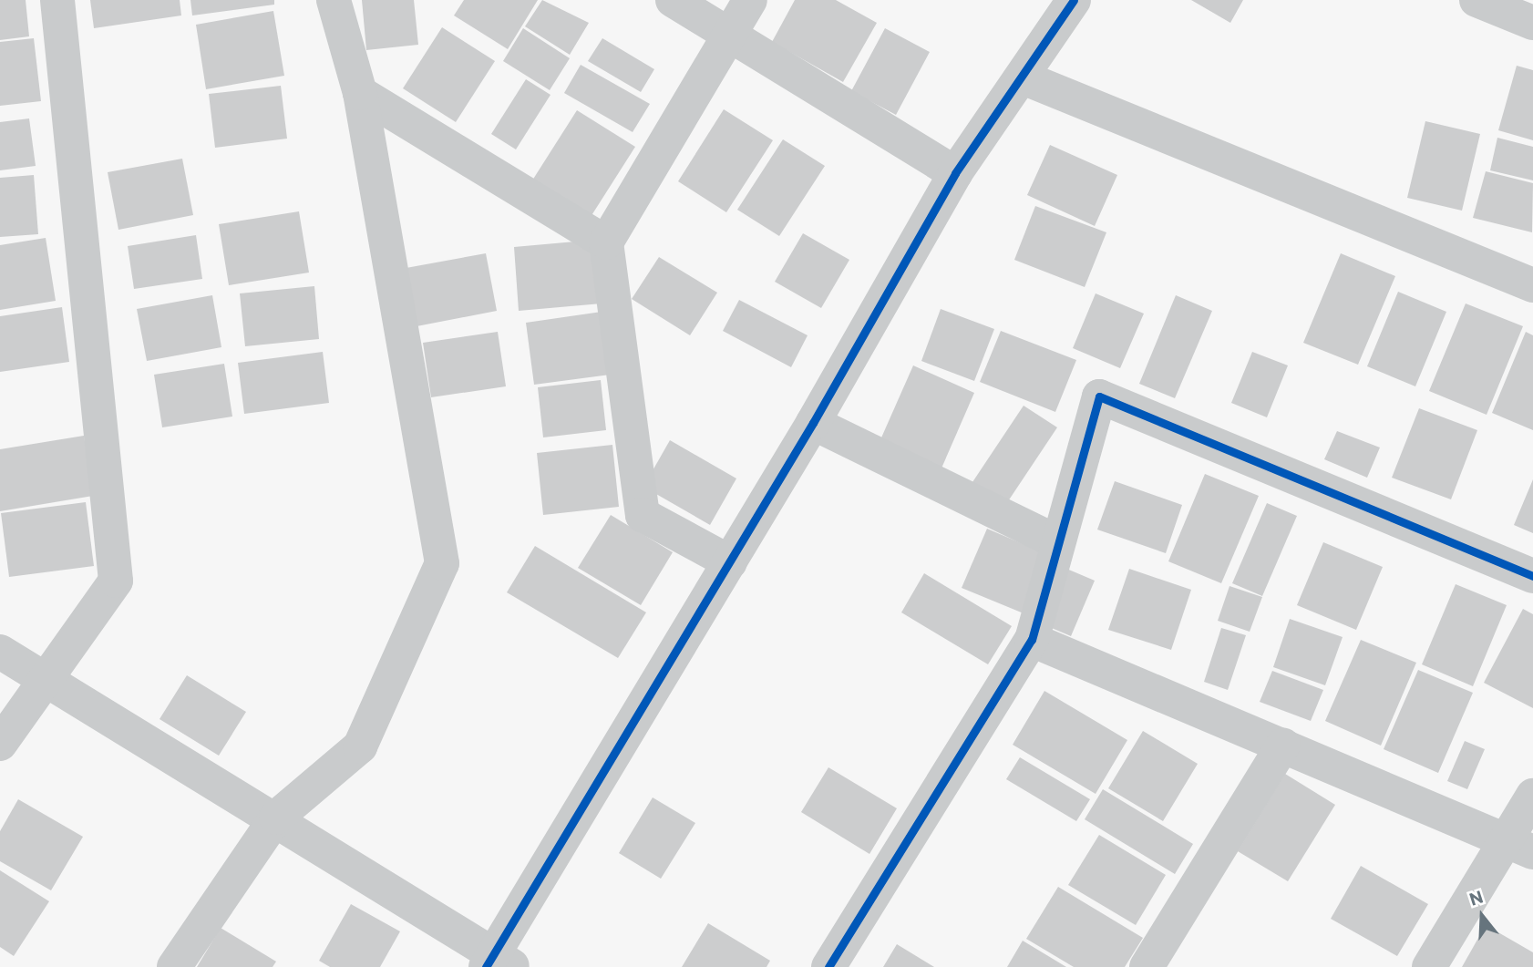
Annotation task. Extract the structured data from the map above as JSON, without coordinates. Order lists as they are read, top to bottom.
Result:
{
  "north": "top"
}
